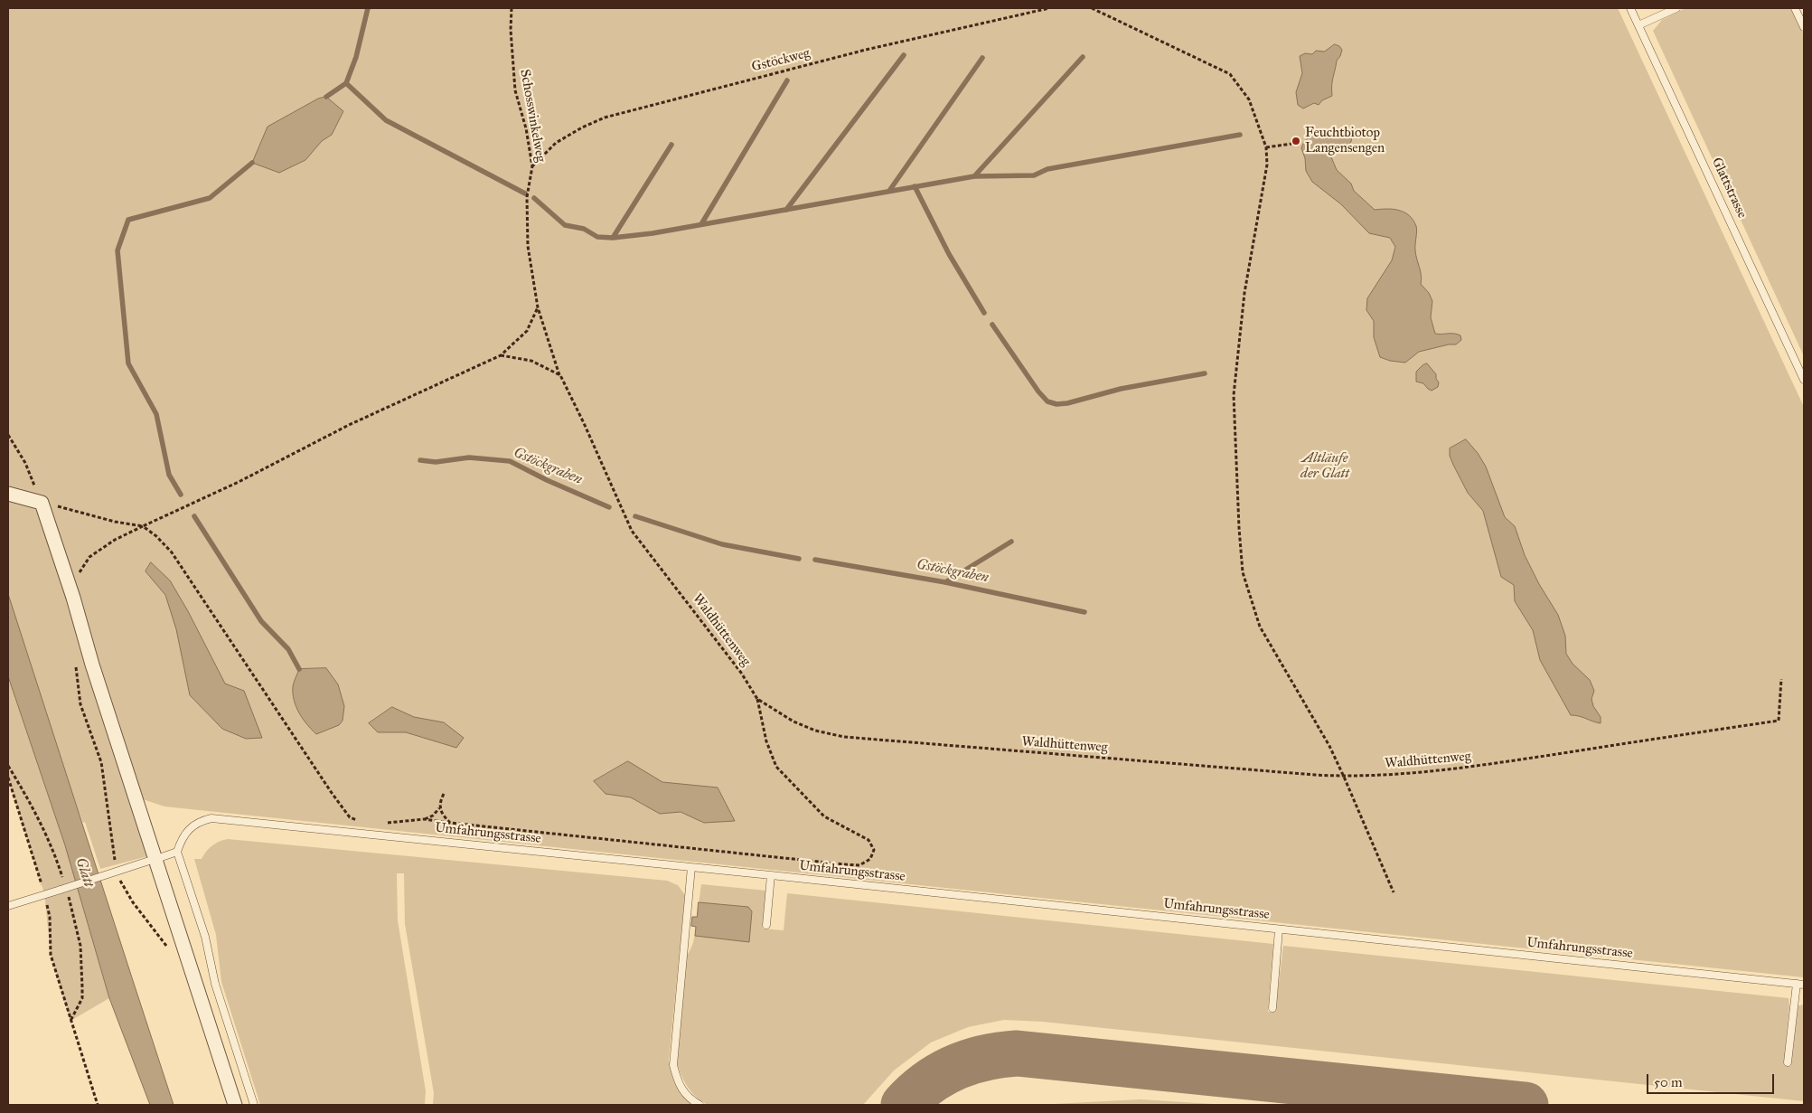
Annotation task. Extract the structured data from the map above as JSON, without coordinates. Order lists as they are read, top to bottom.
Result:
{
  "streets": {
    "lane": ["Glattstrasse", "Umfahrungsstrasse"],
    "path": ["Gstöckweg", "Schosswinkelweg", "Waldhüttenweg"]
  },
  "crossings": [
    ["Gstöckweg", "Schosswinkelweg"],
    ["Schosswinkelweg", "Waldhüttenweg"]
  ],
  "water": ["Gstöckgraben", "Glatt"],
  "parks": ["Altläufe der Glatt"],
  "places": ["Feuchtbiotop Langensengen"],
  "scale_bar": "50 m"
}
